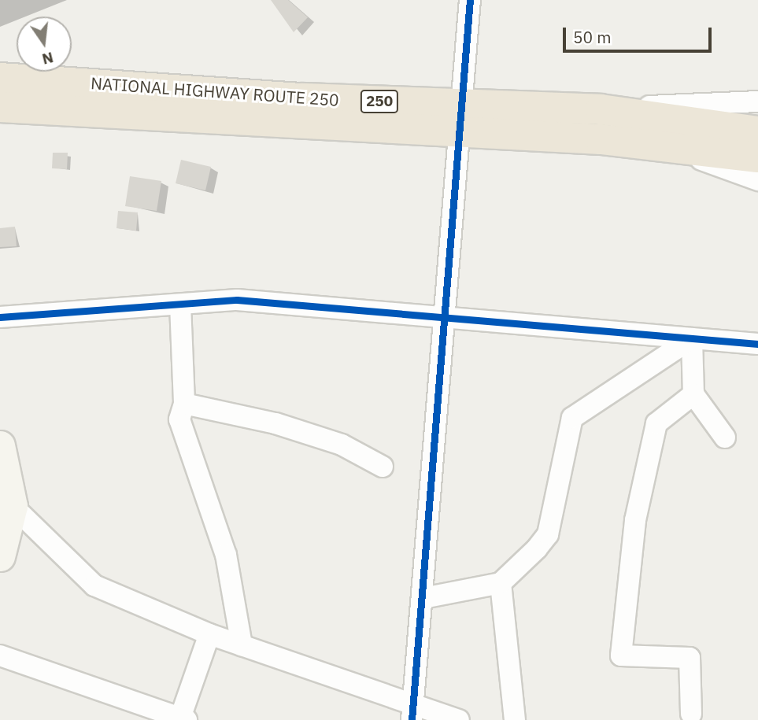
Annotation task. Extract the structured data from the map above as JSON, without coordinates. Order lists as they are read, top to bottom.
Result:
{
  "streets": {
    "highway": ["NATIONAL HIGHWAY ROUTE 250", "250"]
  },
  "scale_bar": "50 m",
  "north": "bottom"
}
